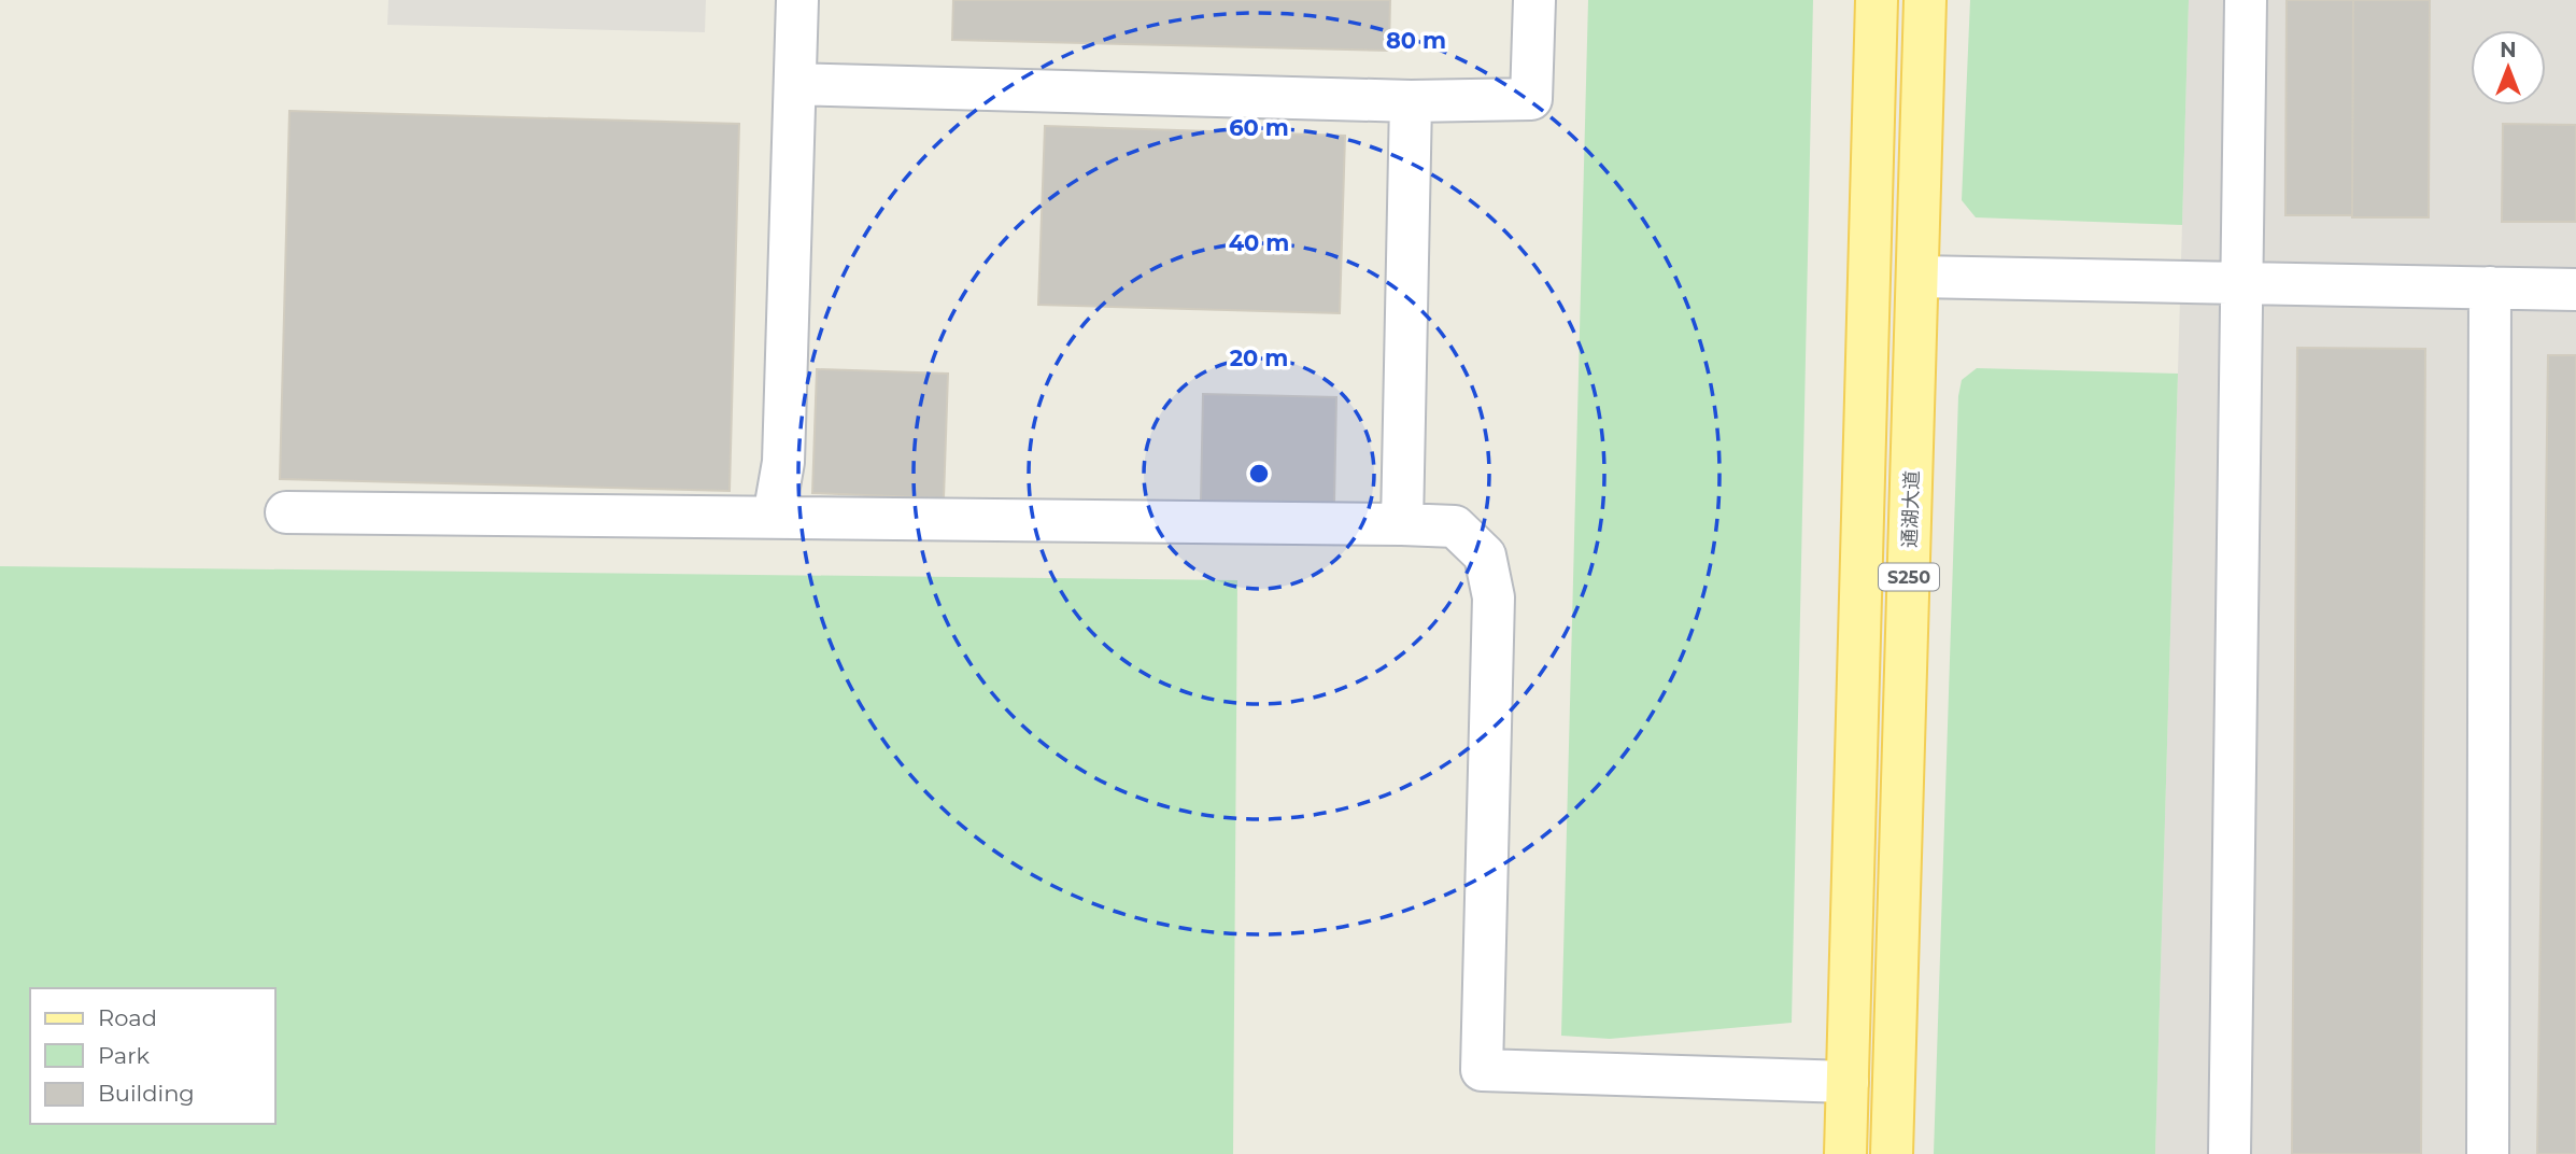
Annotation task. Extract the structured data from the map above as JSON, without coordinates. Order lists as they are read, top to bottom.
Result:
{
  "streets": {
    "main road": ["通湖大道", "S250"]
  },
  "legend": ["Road", "Park", "Building"],
  "north": "top",
  "rings": [
    "80 m",
    "60 m",
    "40 m",
    "20 m"
  ]
}
